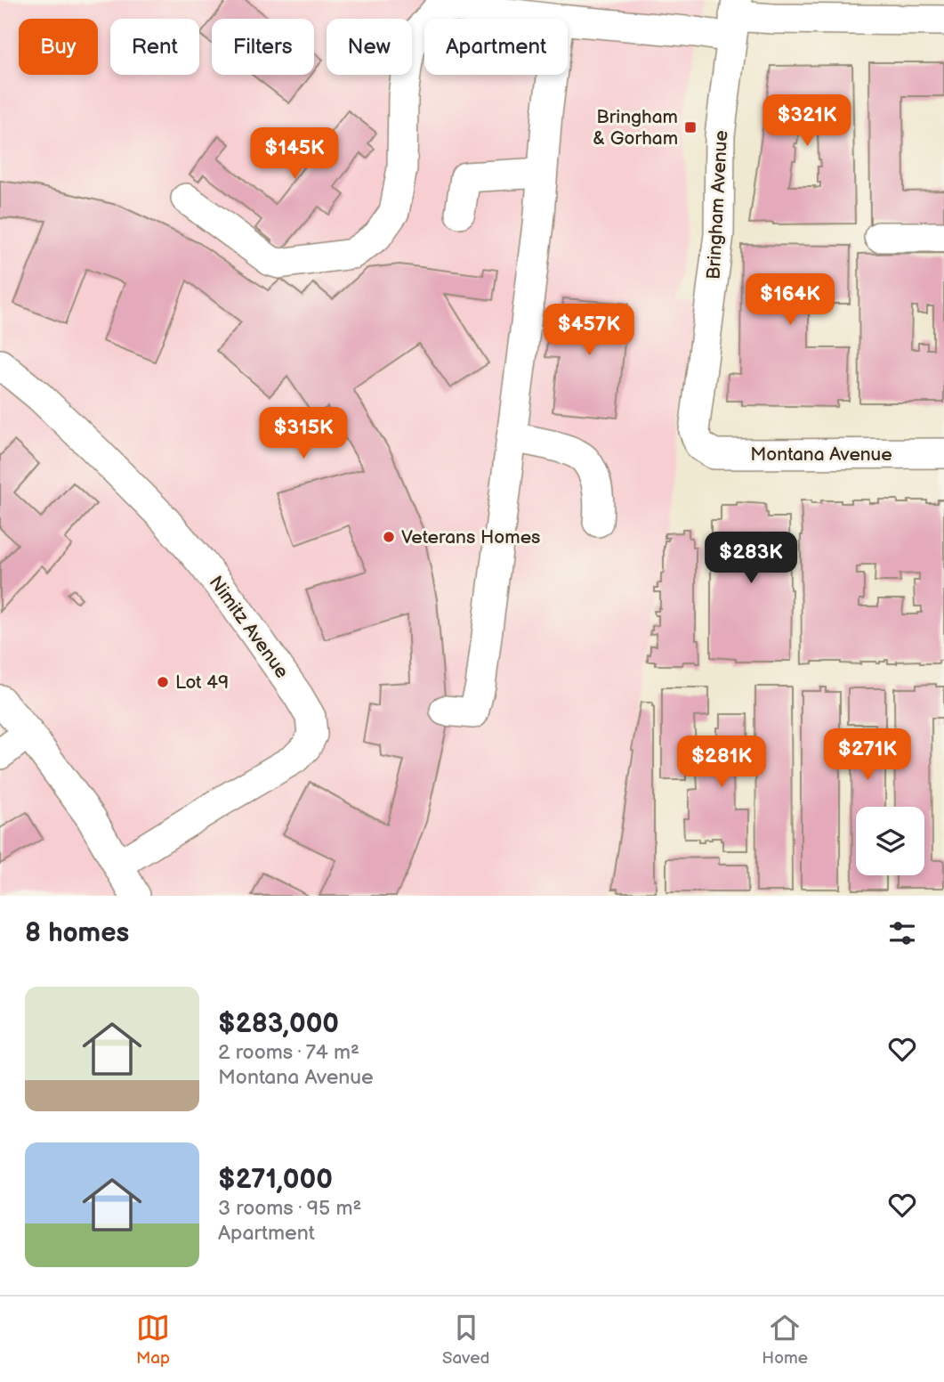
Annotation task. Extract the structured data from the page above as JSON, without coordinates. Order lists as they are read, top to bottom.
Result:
{
  "streets": {
    "street": ["Bringham Avenue", "Montana Avenue", "Nimitz Avenue"]
  },
  "crossings": [
    ["Bringham Avenue", "Montana Avenue"]
  ],
  "places": {
    "transit": ["Bringham & Gorham"],
    "other": ["Veterans Homes", "Lot 49"]
  },
  "page": {
    "chip": [
      "Buy",
      "Rent",
      "Filters",
      "New",
      "Apartment"
    ],
    "price": [
      "$321K",
      "$145K",
      "$164K",
      "$457K",
      "$315K",
      "$283K",
      "$271K",
      "$281K"
    ],
    "heading": "8 homes",
    "list": [
      {
        "name": "$283,000",
        "note": "2 rooms · 74 m² · Montana Avenue"
      },
      {
        "name": "$271,000",
        "note": "3 rooms · 95 m² · Apartment"
      }
    ],
    "tabs": ["Map", "Saved", "Home"]
  }
}
